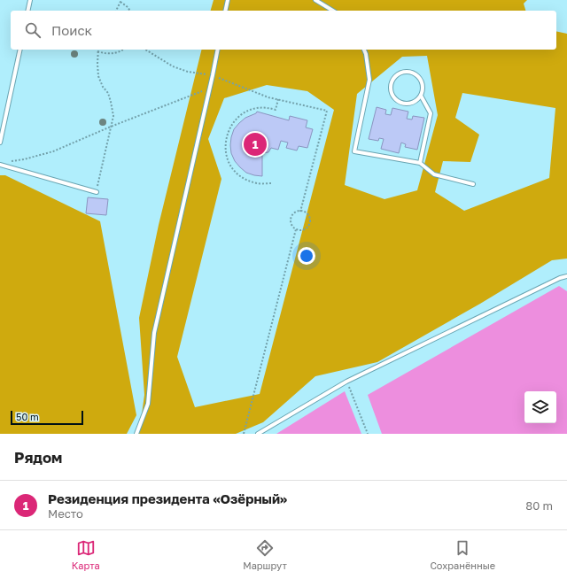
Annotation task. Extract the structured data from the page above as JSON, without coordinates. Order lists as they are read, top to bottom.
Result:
{
  "scale_bar": "50 m",
  "page": {
    "search": "Поиск",
    "pins": "1",
    "scale": "50 m",
    "heading": "Рядом",
    "list": [
      {
        "mark": "1",
        "name": "Резиденция президента «Озёрный»",
        "note": "Место",
        "value": "80 m"
      }
    ],
    "nav": ["Карта", "Маршрут", "Сохранённые"]
  }
}
